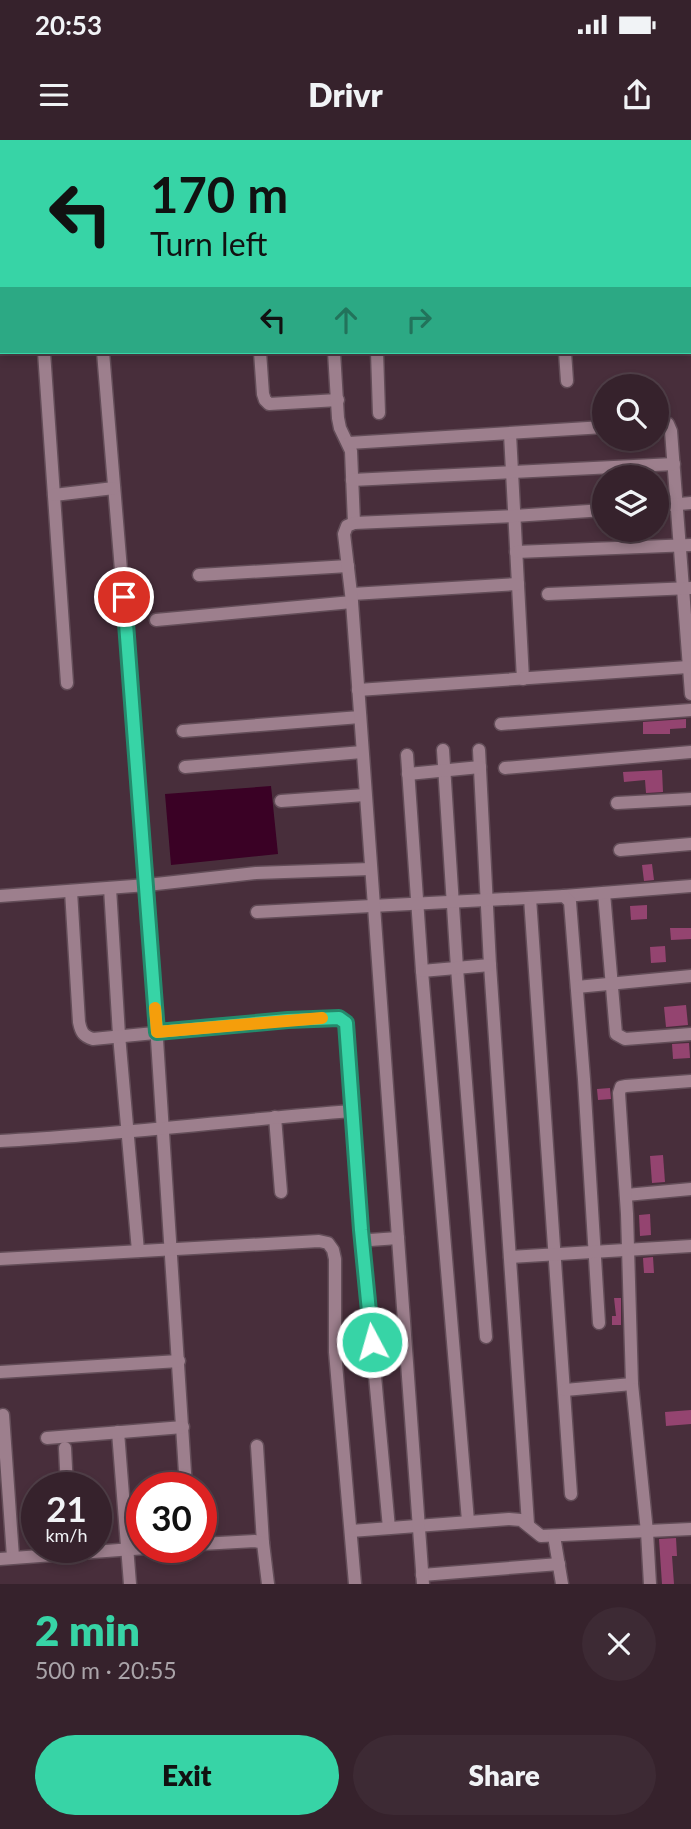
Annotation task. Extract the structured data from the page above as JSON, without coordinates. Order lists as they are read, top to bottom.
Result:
{
  "page": {
    "status": "20:53",
    "header": "Drivr",
    "turn": ["170 m", "Turn left"],
    "speed": "21 km/h",
    "limit": "30",
    "heading": ["2 min", "500 m · 20:55"],
    "buttons": ["Exit", "Share"]
  }
}
